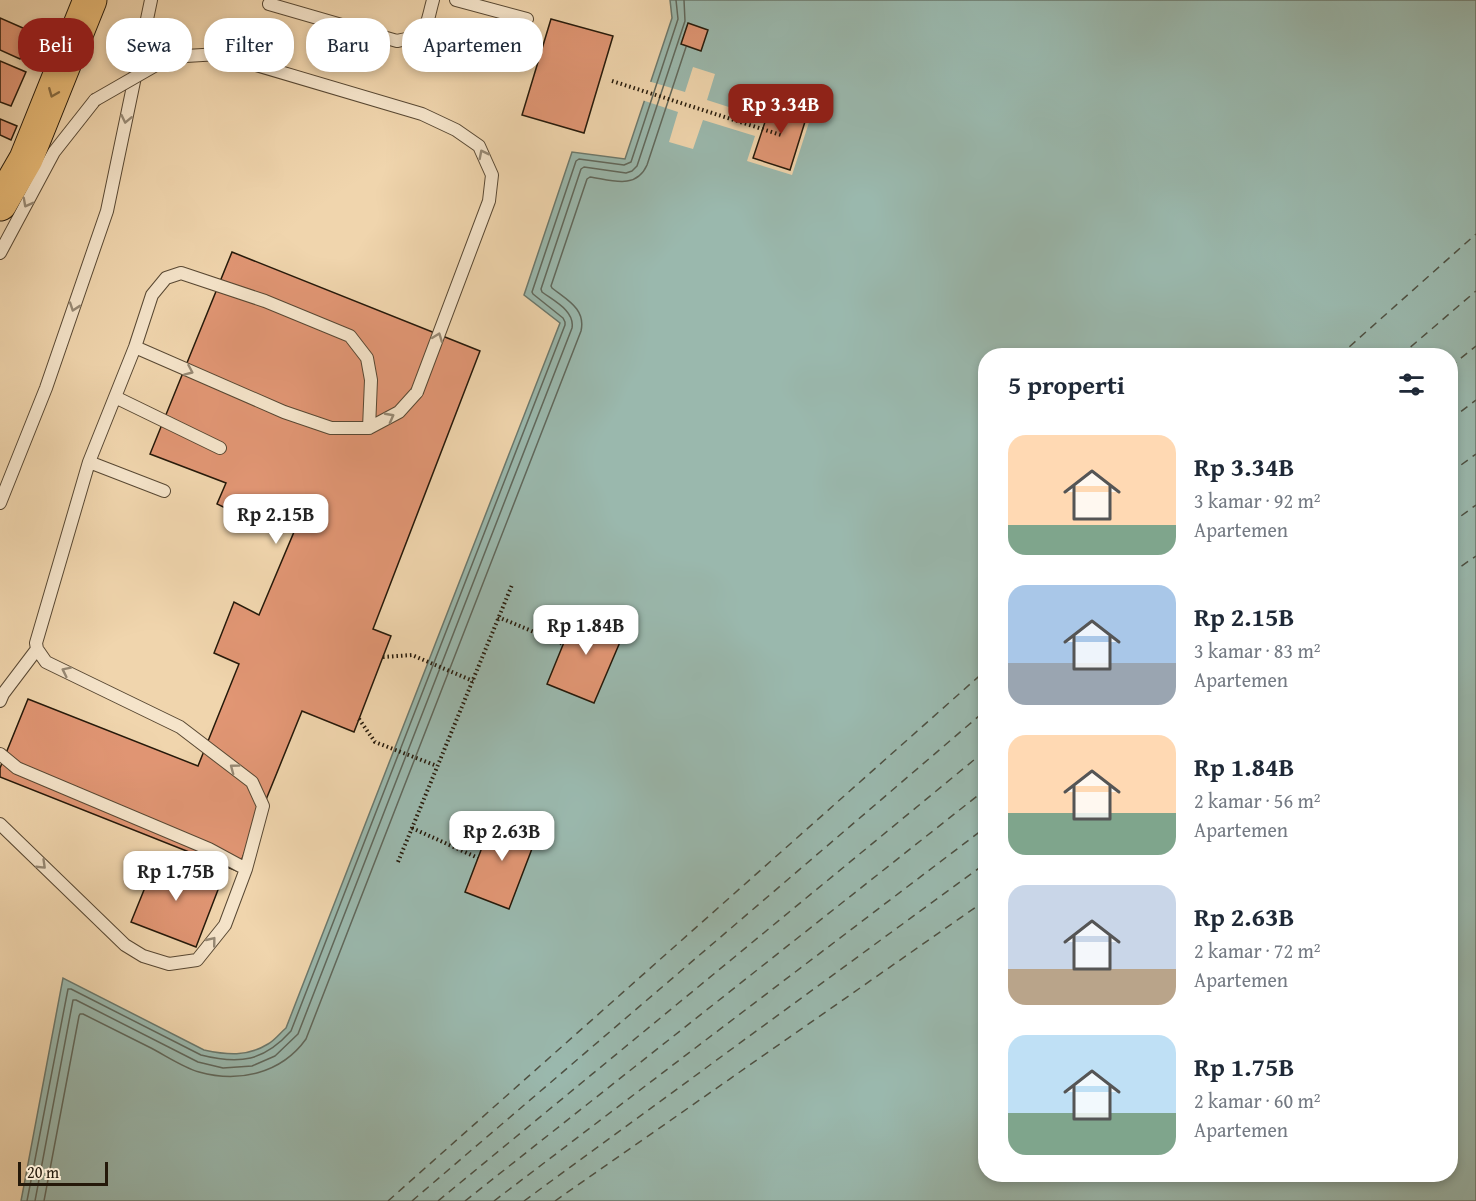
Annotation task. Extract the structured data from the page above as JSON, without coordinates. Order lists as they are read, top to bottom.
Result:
{
  "scale_bar": "20 m",
  "page": {
    "chip": [
      "Beli",
      "Sewa",
      "Filter",
      "Baru",
      "Apartemen"
    ],
    "price": [
      "Rp 3.34B",
      "Rp 2.15B",
      "Rp 1.84B",
      "Rp 2.63B",
      "Rp 1.75B"
    ],
    "heading": "5 properti",
    "list": [
      {
        "name": "Rp 3.34B",
        "note": "3 kamar · 92 m² · Apartemen"
      },
      {
        "name": "Rp 2.15B",
        "note": "3 kamar · 83 m² · Apartemen"
      },
      {
        "name": "Rp 1.84B",
        "note": "2 kamar · 56 m² · Apartemen"
      },
      {
        "name": "Rp 2.63B",
        "note": "2 kamar · 72 m² · Apartemen"
      },
      {
        "name": "Rp 1.75B",
        "note": "2 kamar · 60 m² · Apartemen"
      }
    ],
    "scale": "20 m"
  }
}
